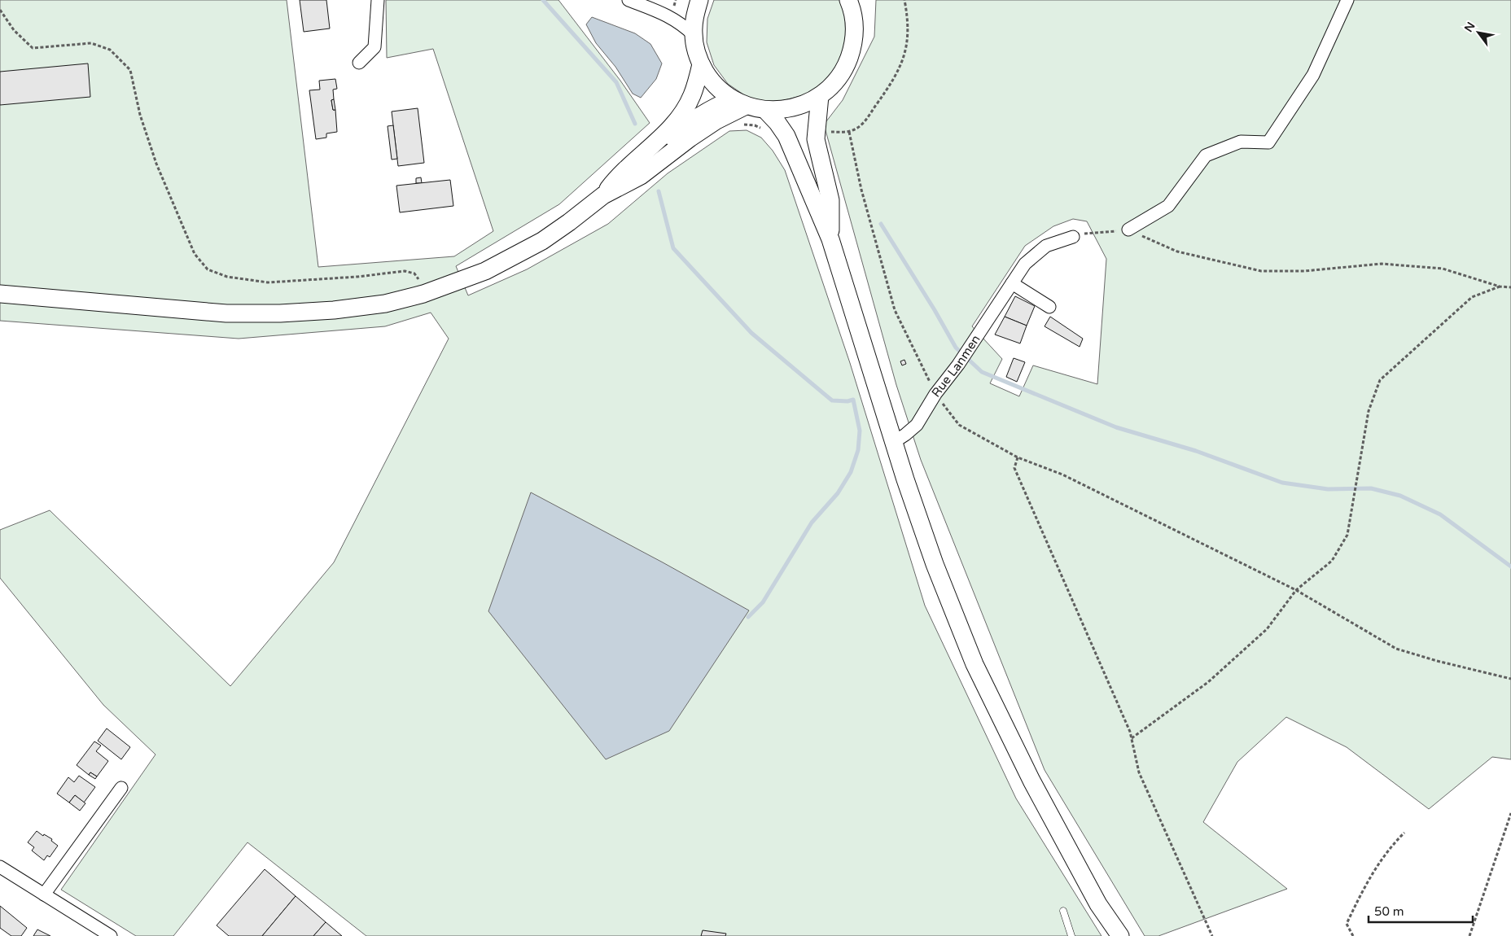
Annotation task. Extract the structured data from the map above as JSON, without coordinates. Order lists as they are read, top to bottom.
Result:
{
  "streets": {
    "street": ["Rue Lanmen"]
  },
  "scale_bar": "50 m",
  "north": "top left"
}
